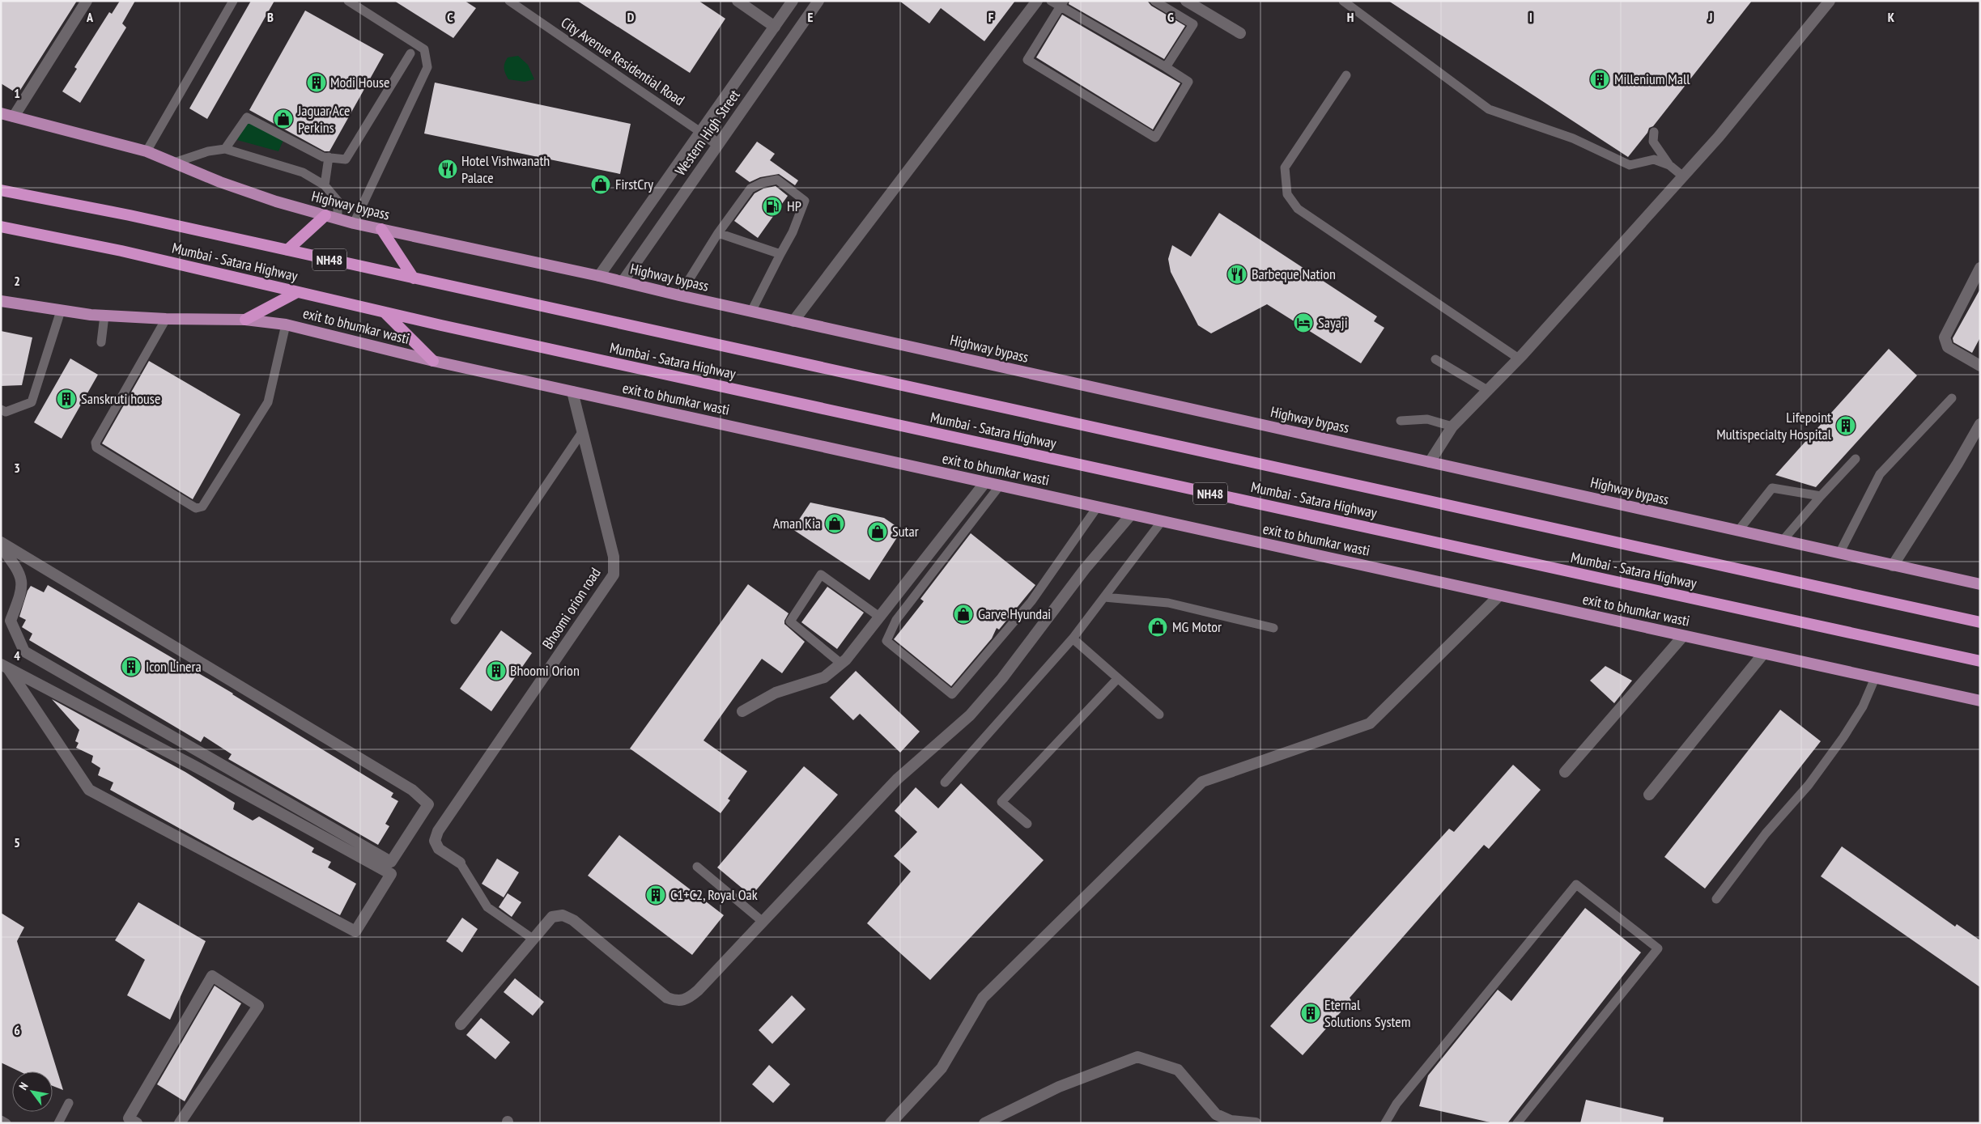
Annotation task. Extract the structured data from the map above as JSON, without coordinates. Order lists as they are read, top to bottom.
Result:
{
  "streets": {
    "highway": ["NH48", "Mumbai - Satara Highway"],
    "main road": ["Highway bypass", "exit to bhumkar wasti"],
    "street": ["Western High Street", "Bhoomi orion road"],
    "lane": ["City Avenue Residential Road"]
  },
  "crossings": [
    ["City Avenue Residential Road", "Western High Street"],
    ["Western High Street", "Highway bypass"],
    ["exit to bhumkar wasti", "Bhoomi orion road"]
  ],
  "places": {
    "building": [
      "Millenium Mall",
      "Modi House",
      "Sanskruti house",
      "Lifepoint Multispecialty Hospital",
      "Icon Linera",
      "Bhoomi Orion",
      "C1+C2, Royal Oak",
      "Eternal Solutions System"
    ],
    "shop": [
      "Jaguar Ace Perkins",
      "FirstCry",
      "Aman Kia",
      "Sutar",
      "Garve Hyundai",
      "MG Motor"
    ],
    "restaurant": ["Hotel Vishwanath Palace", "Barbeque Nation"],
    "fuel station": ["HP"],
    "hotel": ["Sayaji"]
  },
  "north": "top left",
  "grid": {
    "columns": [
      "A",
      "B",
      "C",
      "D",
      "E",
      "F",
      "G",
      "H",
      "I",
      "J",
      "K"
    ],
    "rows": [
      "1",
      "2",
      "3",
      "4",
      "5",
      "6"
    ]
  }
}
